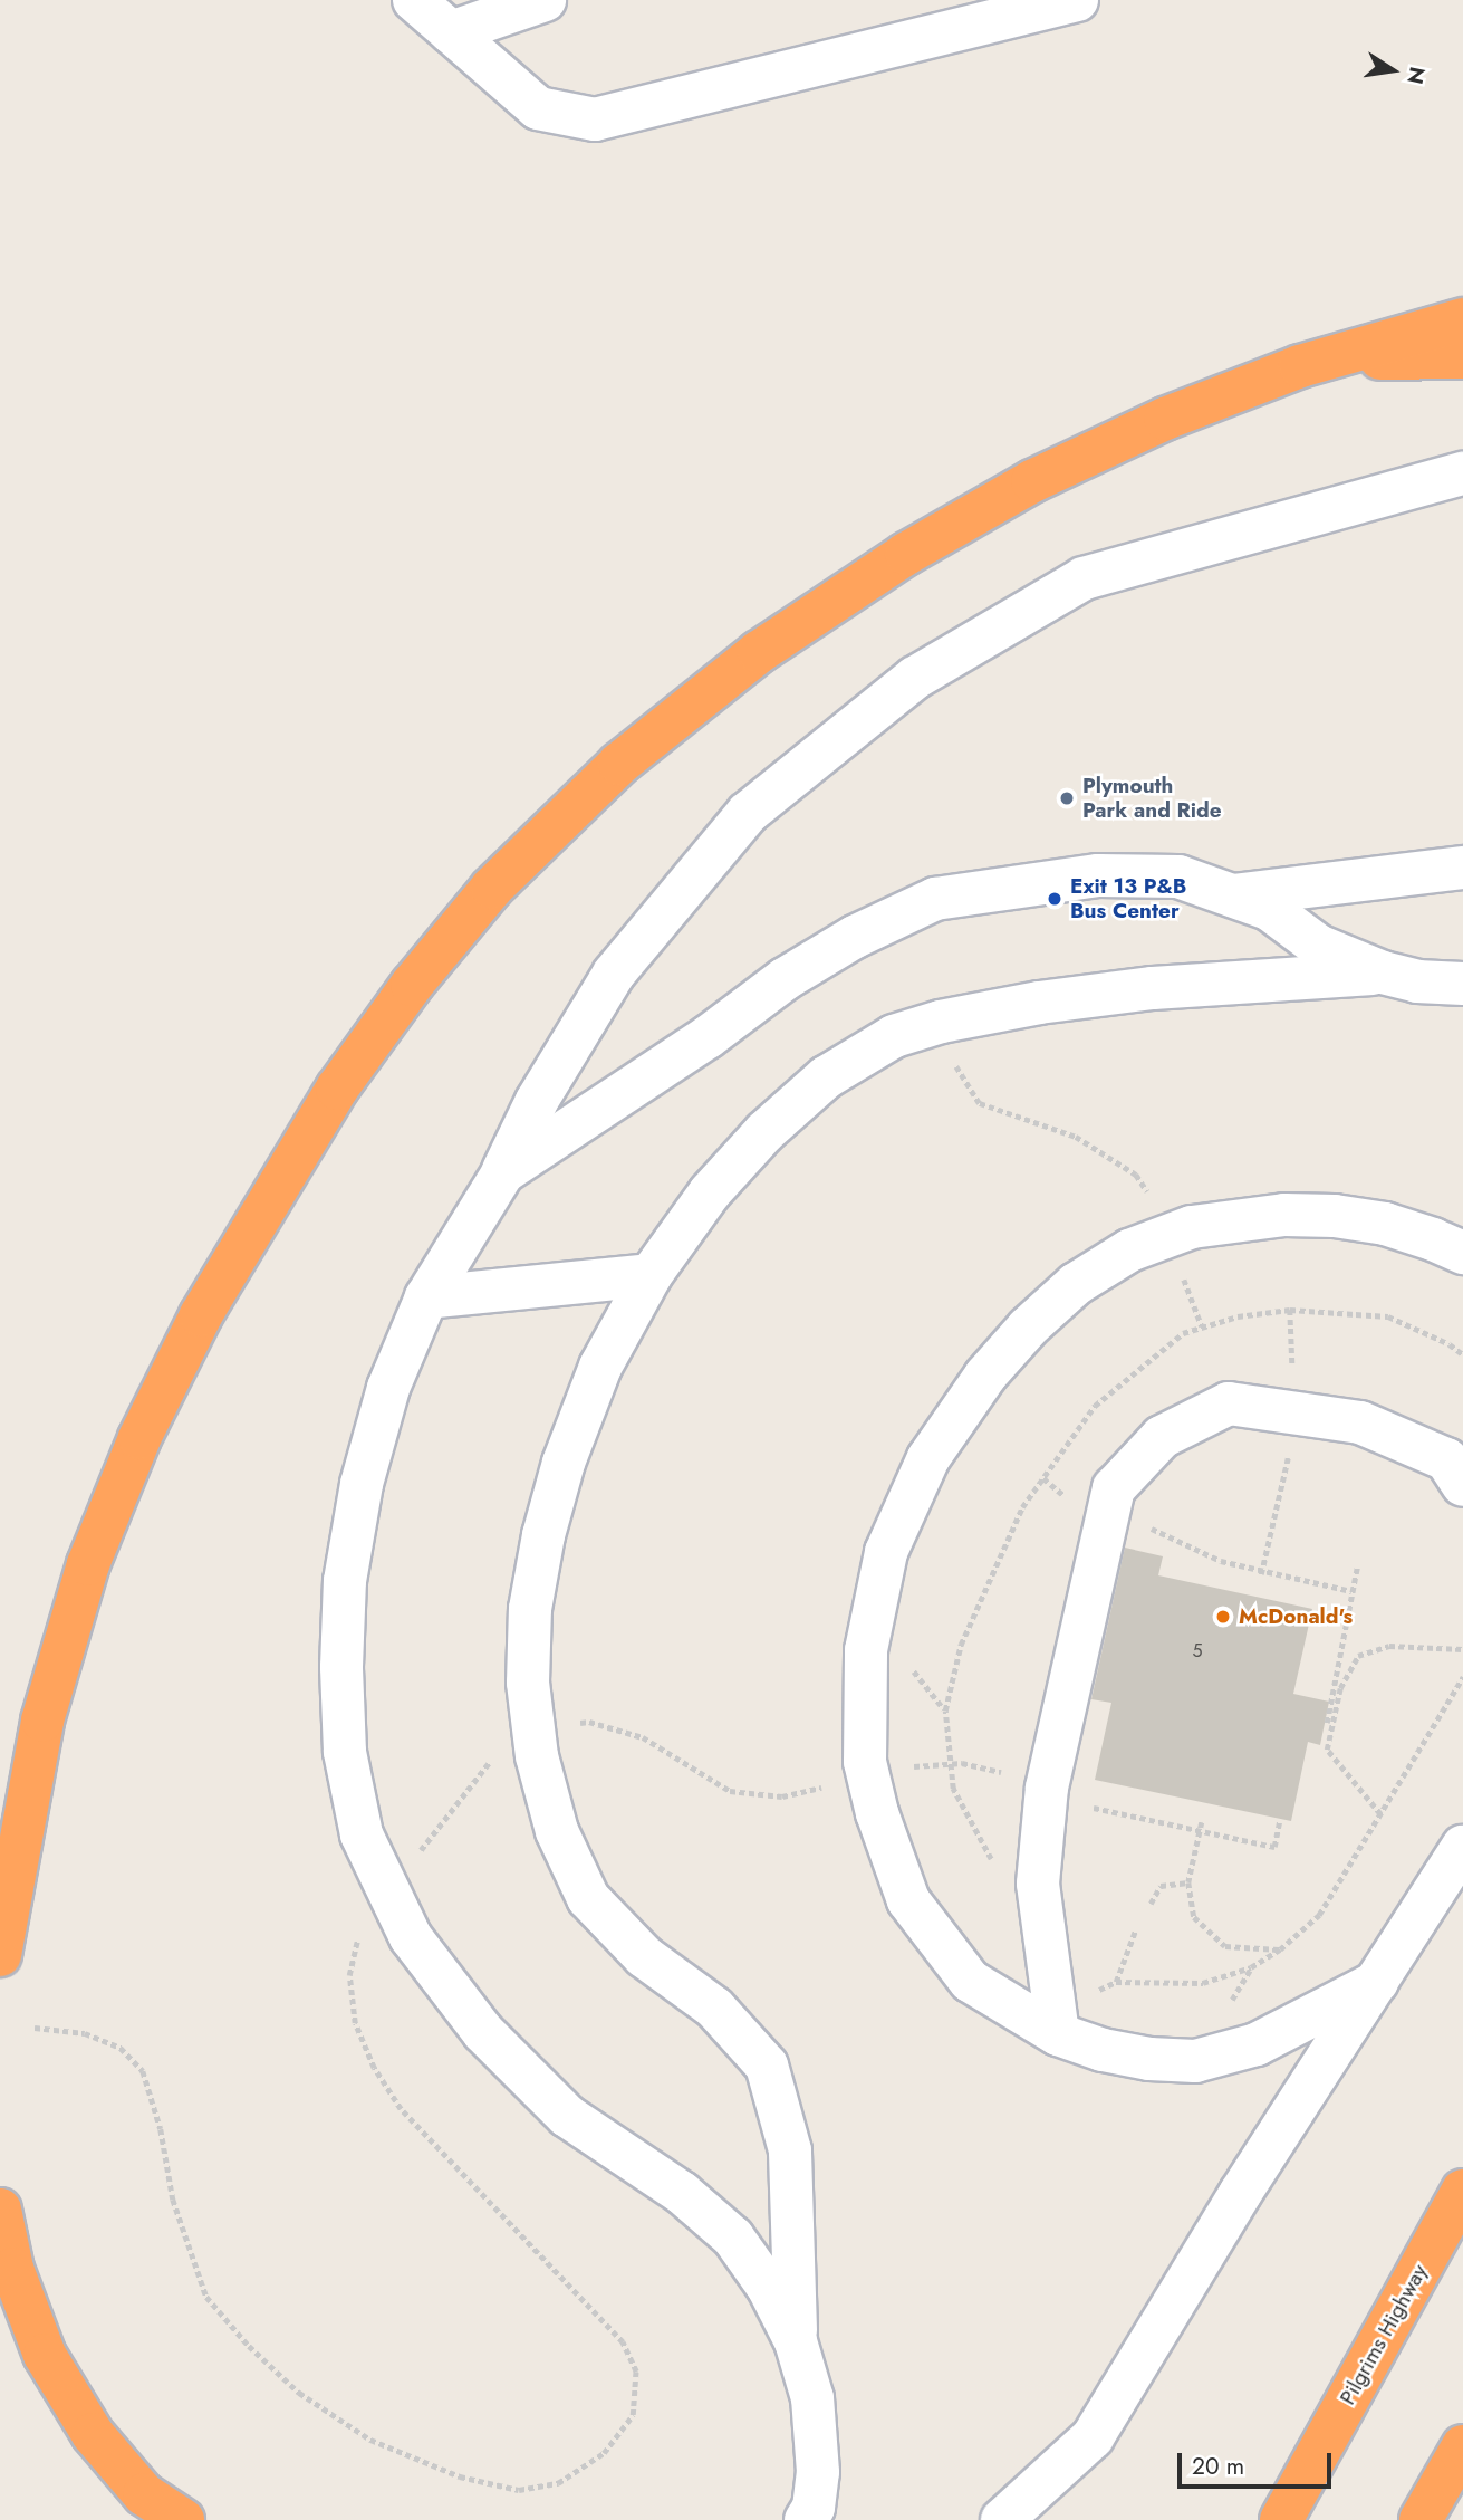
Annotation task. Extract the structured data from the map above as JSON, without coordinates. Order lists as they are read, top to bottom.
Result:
{
  "streets": {
    "highway": ["Pilgrims Highway"]
  },
  "places": ["Plymouth Park and Ride", "Exit 13 P&B Bus Center", "McDonald's"],
  "house_numbers": ["5"],
  "scale_bar": "20 m",
  "north": "right"
}
